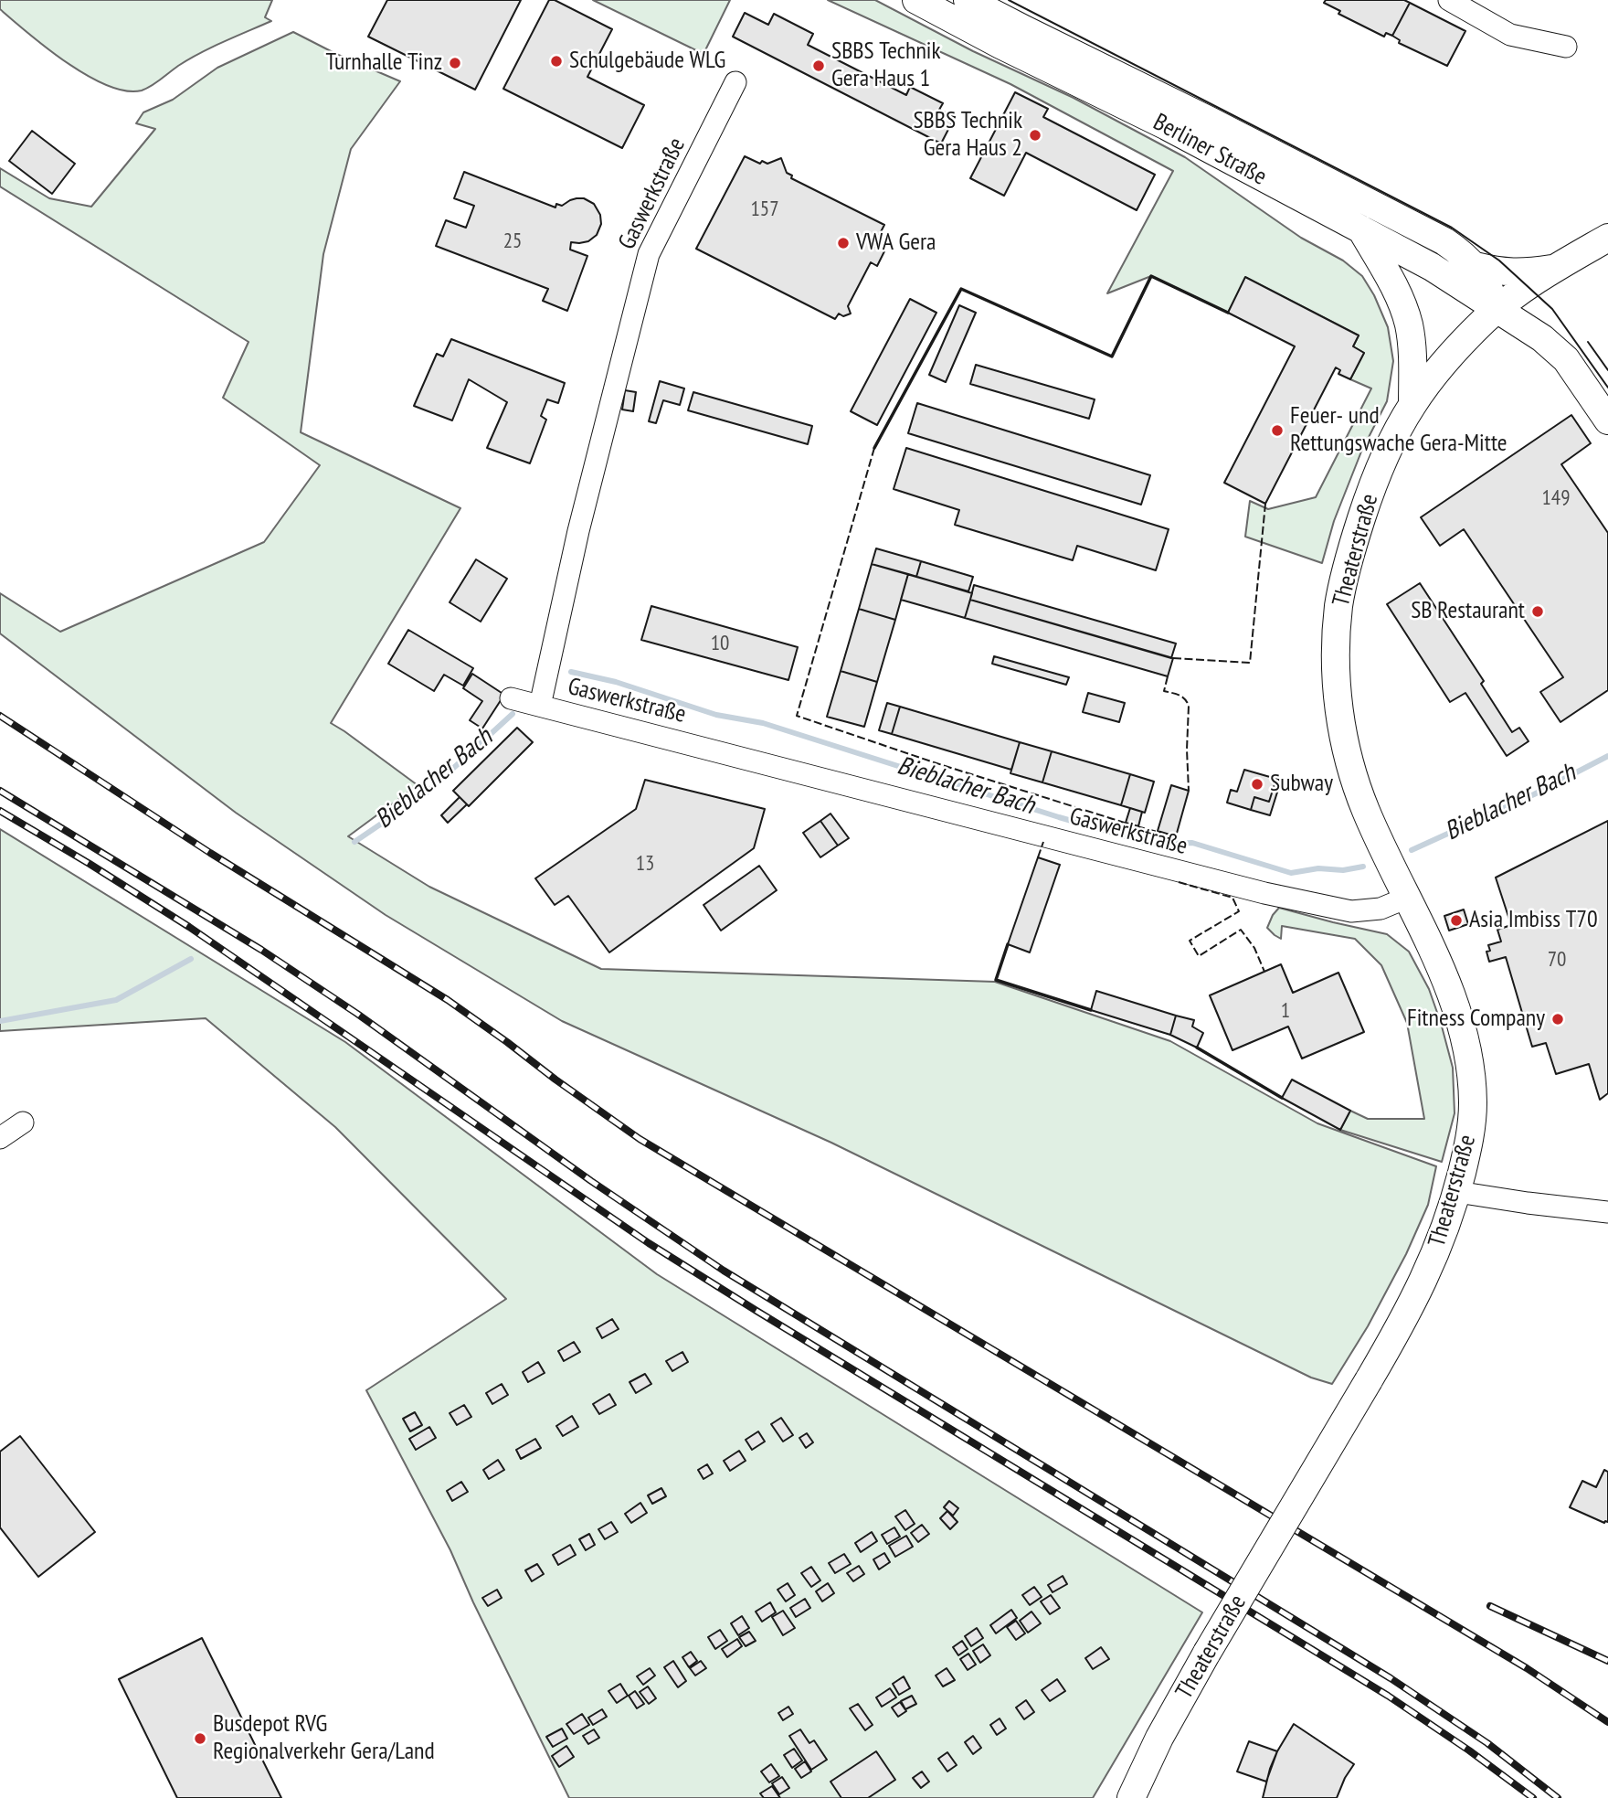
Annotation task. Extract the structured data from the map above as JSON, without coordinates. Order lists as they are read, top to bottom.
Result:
{
  "streets": {
    "main road": ["Berliner Straße", "Theaterstraße"],
    "street": ["Gaswerkstraße"]
  },
  "crossings": [
    ["Berliner Straße", "Theaterstraße"],
    ["Gaswerkstraße", "Theaterstraße"]
  ],
  "water": ["Bieblacher Bach"],
  "places": [
    "Schulgebäude WLG",
    "Turnhalle Tinz",
    "SBBS Technik Gera Haus 1",
    "SBBS Technik Gera Haus 2",
    "VWA Gera",
    "Feuer- und Rettungswache Gera-Mitte",
    "SB Restaurant",
    "Subway",
    "Asia Imbiss T70",
    "Fitness Company",
    "Busdepot RVG Regionalverkehr Gera/Land"
  ],
  "house_numbers": [
    "157",
    "25",
    "149",
    "10",
    "13",
    "70",
    "1"
  ]
}
